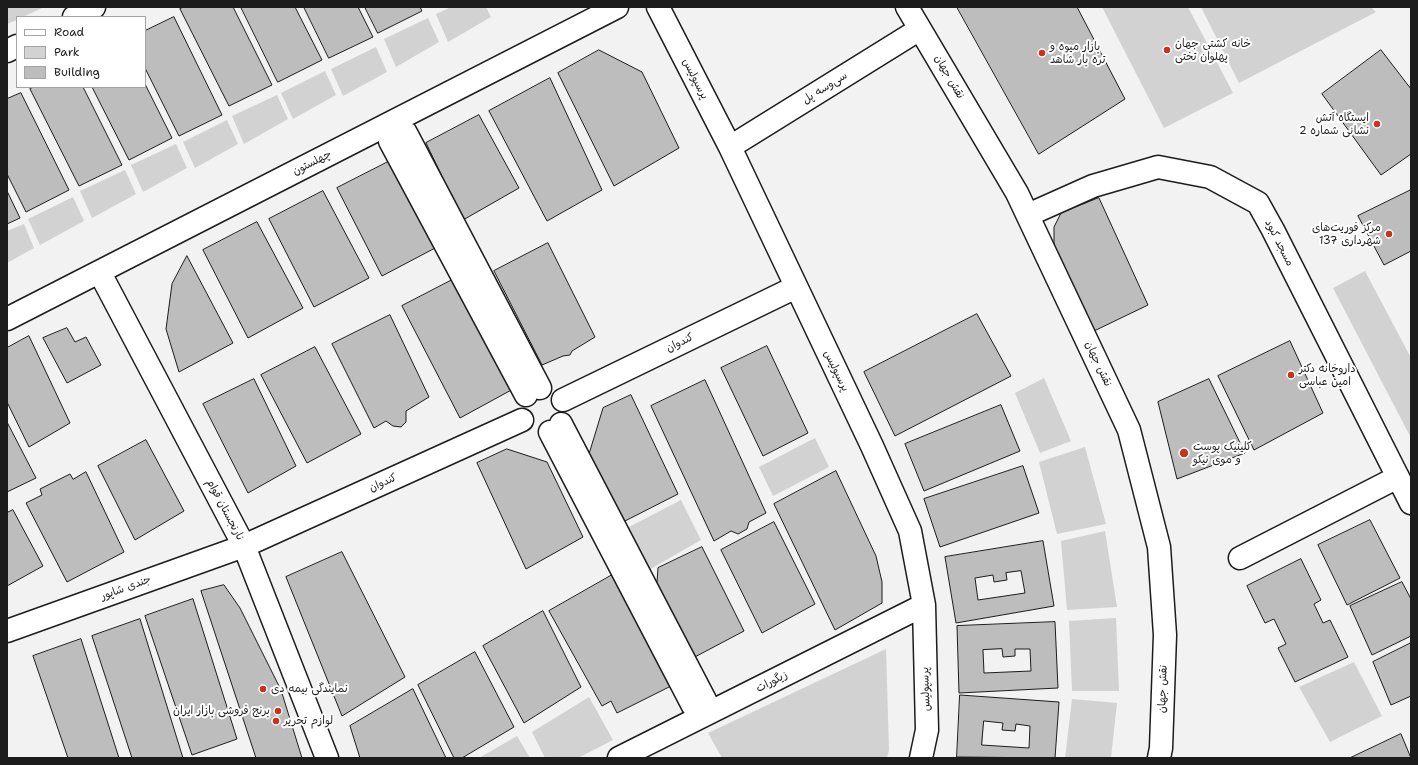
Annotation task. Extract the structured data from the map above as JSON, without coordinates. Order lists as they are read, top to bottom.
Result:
{
  "streets": {
    "street": [
      "نقش جهان",
      "پرسپولیس",
      "سی‌وسه پل",
      "چهلستون",
      "مسجد کبود",
      "کندوان",
      "نارنجستان قوام",
      "جندی شاپور",
      "زیگورات"
    ]
  },
  "crossings": [
    ["نقش جهان", "سی‌وسه پل"],
    ["نقش جهان", "مسجد کبود"],
    ["پرسپولیس", "سی‌وسه پل"],
    ["پرسپولیس", "کندوان"],
    ["پرسپولیس", "زیگورات"],
    ["چهلستون", "نارنجستان قوام"],
    ["کندوان", "نارنجستان قوام"],
    ["کندوان", "جندی شاپور"],
    ["نارنجستان قوام", "جندی شاپور"]
  ],
  "places": [
    "خانه کشتی جهان پهلوان تختی",
    "بازار میوه و تره بار شاهد",
    "ایستگاه آتش نشانی شماره 2",
    "مرکز فوریت‌های 137 شهرداری",
    "داروخانه دکتر امین عباسی",
    "کلینیک پوست و موی نیکو",
    "نمایندگی بیمه دی",
    "برنج فروشی بازار ایران",
    "لوازم تحریر"
  ],
  "legend": ["Road", "Park", "Building"]
}
